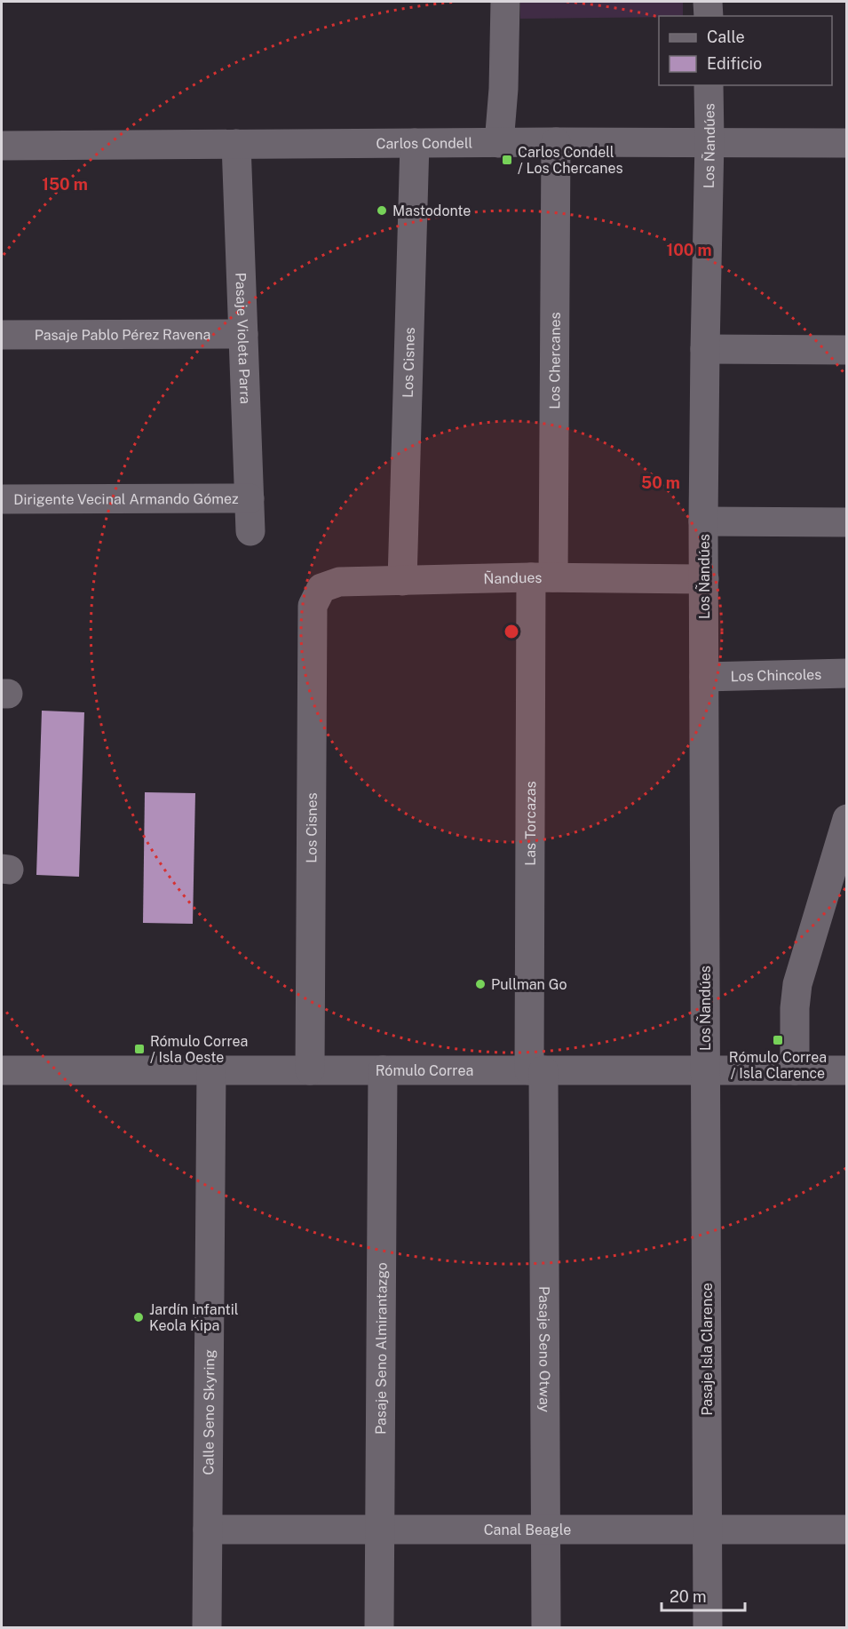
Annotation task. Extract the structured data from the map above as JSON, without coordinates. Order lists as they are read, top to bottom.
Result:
{
  "streets": {
    "street": [
      "Carlos Condell",
      "Los Ñandúes",
      "Pasaje Pablo Pérez Ravena",
      "Pasaje Violeta Parra",
      "Los Chercanes",
      "Los Cisnes",
      "Dirigente Vecinal Armando Gómez",
      "Ñandues",
      "Los Chincoles",
      "Las Torcazas",
      "Rómulo Correa",
      "Pasaje Seno Almirantazgo",
      "Pasaje Seno Otway",
      "Pasaje Isla Clarence",
      "Calle Seno Skyring",
      "Canal Beagle"
    ]
  },
  "crossings": [
    ["Carlos Condell", "Los Ñandúes"],
    ["Carlos Condell", "Pasaje Violeta Parra"],
    ["Carlos Condell", "Los Chercanes"],
    ["Carlos Condell", "Los Cisnes"],
    ["Los Ñandúes", "Ñandues"],
    ["Los Ñandúes", "Los Chincoles"],
    ["Los Ñandúes", "Rómulo Correa"],
    ["Los Ñandúes", "Pasaje Isla Clarence"],
    ["Pasaje Pablo Pérez Ravena", "Pasaje Violeta Parra"],
    ["Pasaje Violeta Parra", "Dirigente Vecinal Armando Gómez"],
    ["Los Chercanes", "Ñandues"],
    ["Los Chercanes", "Las Torcazas"],
    ["Los Cisnes", "Ñandues"],
    ["Los Cisnes", "Rómulo Correa"],
    ["Ñandues", "Las Torcazas"],
    ["Las Torcazas", "Rómulo Correa"],
    ["Las Torcazas", "Pasaje Seno Otway"],
    ["Rómulo Correa", "Pasaje Seno Almirantazgo"],
    ["Rómulo Correa", "Pasaje Seno Otway"],
    ["Rómulo Correa", "Pasaje Isla Clarence"],
    ["Rómulo Correa", "Calle Seno Skyring"],
    ["Pasaje Seno Almirantazgo", "Canal Beagle"],
    ["Pasaje Seno Otway", "Canal Beagle"],
    ["Pasaje Isla Clarence", "Canal Beagle"],
    ["Calle Seno Skyring", "Canal Beagle"]
  ],
  "places": {
    "transit": ["Carlos Condell / Los Chercanes", "Rómulo Correa / Isla Clarence", "Rómulo Correa / Isla Oeste"],
    "other": ["Mastodonte", "Pullman Go", "Jardín Infantil Keola Kipa"]
  },
  "legend": ["Calle", "Edificio"],
  "scale_bar": "20 m",
  "rings": ["150 m", "100 m", "50 m"]
}
